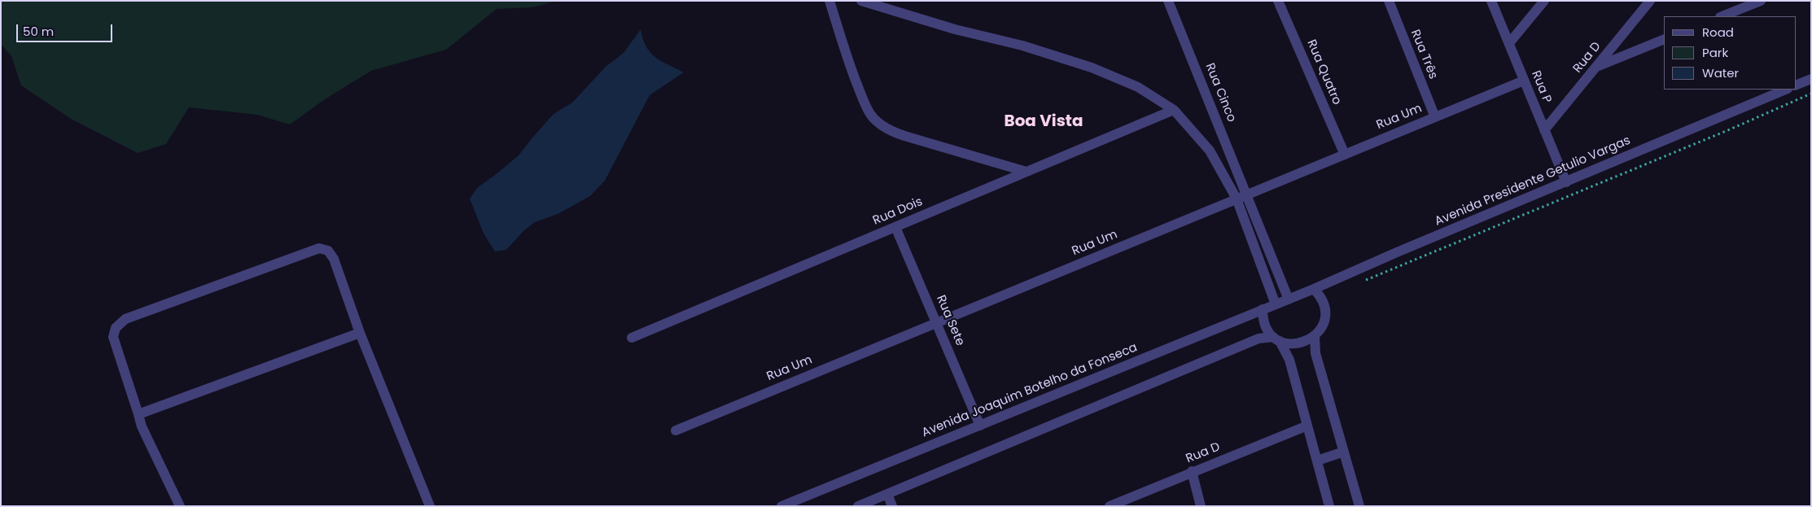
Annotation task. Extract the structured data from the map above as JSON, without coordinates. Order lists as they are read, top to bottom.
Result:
{
  "streets": {
    "street": [
      "Rua Três",
      "Rua D",
      "Rua Quatro",
      "Rua P",
      "Rua Cinco",
      "Rua Um",
      "Avenida Presidente Getulio Vargas",
      "Rua Dois",
      "Rua Sete",
      "Avenida Joaquim Botelho da Fonseca"
    ]
  },
  "crossings": [
    ["Rua Três", "Rua Um"],
    ["Rua D", "Rua P"],
    ["Rua Quatro", "Rua Um"],
    ["Rua P", "Rua Um"],
    ["Rua P", "Avenida Presidente Getulio Vargas"],
    ["Rua Cinco", "Rua Um"],
    ["Rua Cinco", "Avenida Presidente Getulio Vargas"],
    ["Rua Cinco", "Avenida Joaquim Botelho da Fonseca"],
    ["Rua Um", "Rua Sete"],
    ["Avenida Presidente Getulio Vargas", "Avenida Joaquim Botelho da Fonseca"],
    ["Rua Dois", "Rua Sete"],
    ["Rua Sete", "Avenida Joaquim Botelho da Fonseca"]
  ],
  "districts": ["Boa Vista"],
  "legend": ["Road", "Park", "Water"],
  "scale_bar": "50 m"
}
